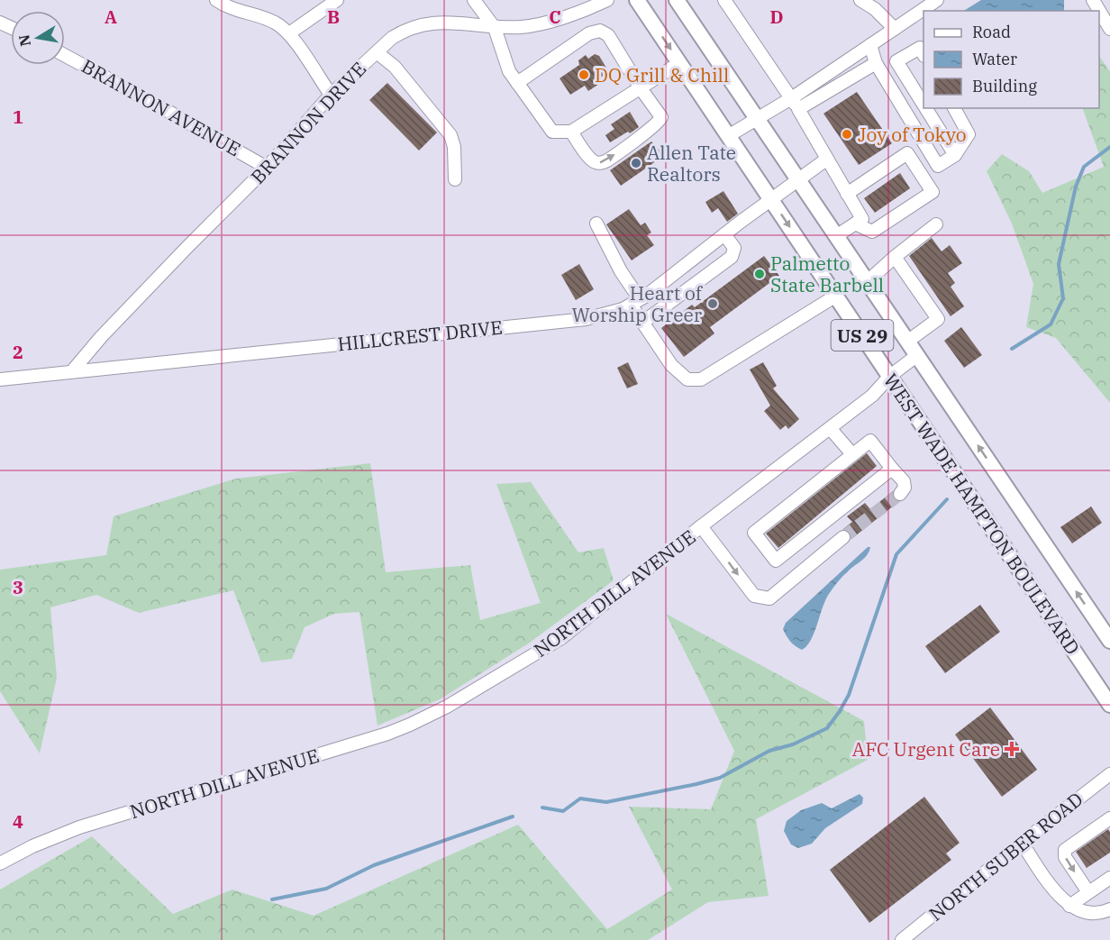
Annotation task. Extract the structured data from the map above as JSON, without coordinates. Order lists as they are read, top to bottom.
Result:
{
  "streets": {
    "main road": ["US 29", "WEST WADE HAMPTON BOULEVARD"],
    "street": [
      "BRANNON AVENUE",
      "BRANNON DRIVE",
      "HILLCREST DRIVE",
      "NORTH DILL AVENUE",
      "NORTH SUBER ROAD"
    ]
  },
  "crossings": [
    ["BRANNON AVENUE", "BRANNON DRIVE"],
    ["BRANNON DRIVE", "HILLCREST DRIVE"],
    ["HILLCREST DRIVE", "WEST WADE HAMPTON BOULEVARD"],
    ["WEST WADE HAMPTON BOULEVARD", "NORTH DILL AVENUE"]
  ],
  "places": {
    "other": [
      "DQ Grill & Chill",
      "Joy of Tokyo",
      "Allen Tate Realtors",
      "Palmetto State Barbell",
      "Heart of Worship Greer"
    ],
    "health": ["AFC Urgent Care"]
  },
  "legend": ["Road", "Water", "Building"],
  "north": "left",
  "grid": {
    "columns": [
      "A",
      "B",
      "C",
      "D"
    ],
    "rows": [
      "1",
      "2",
      "3",
      "4"
    ]
  }
}
